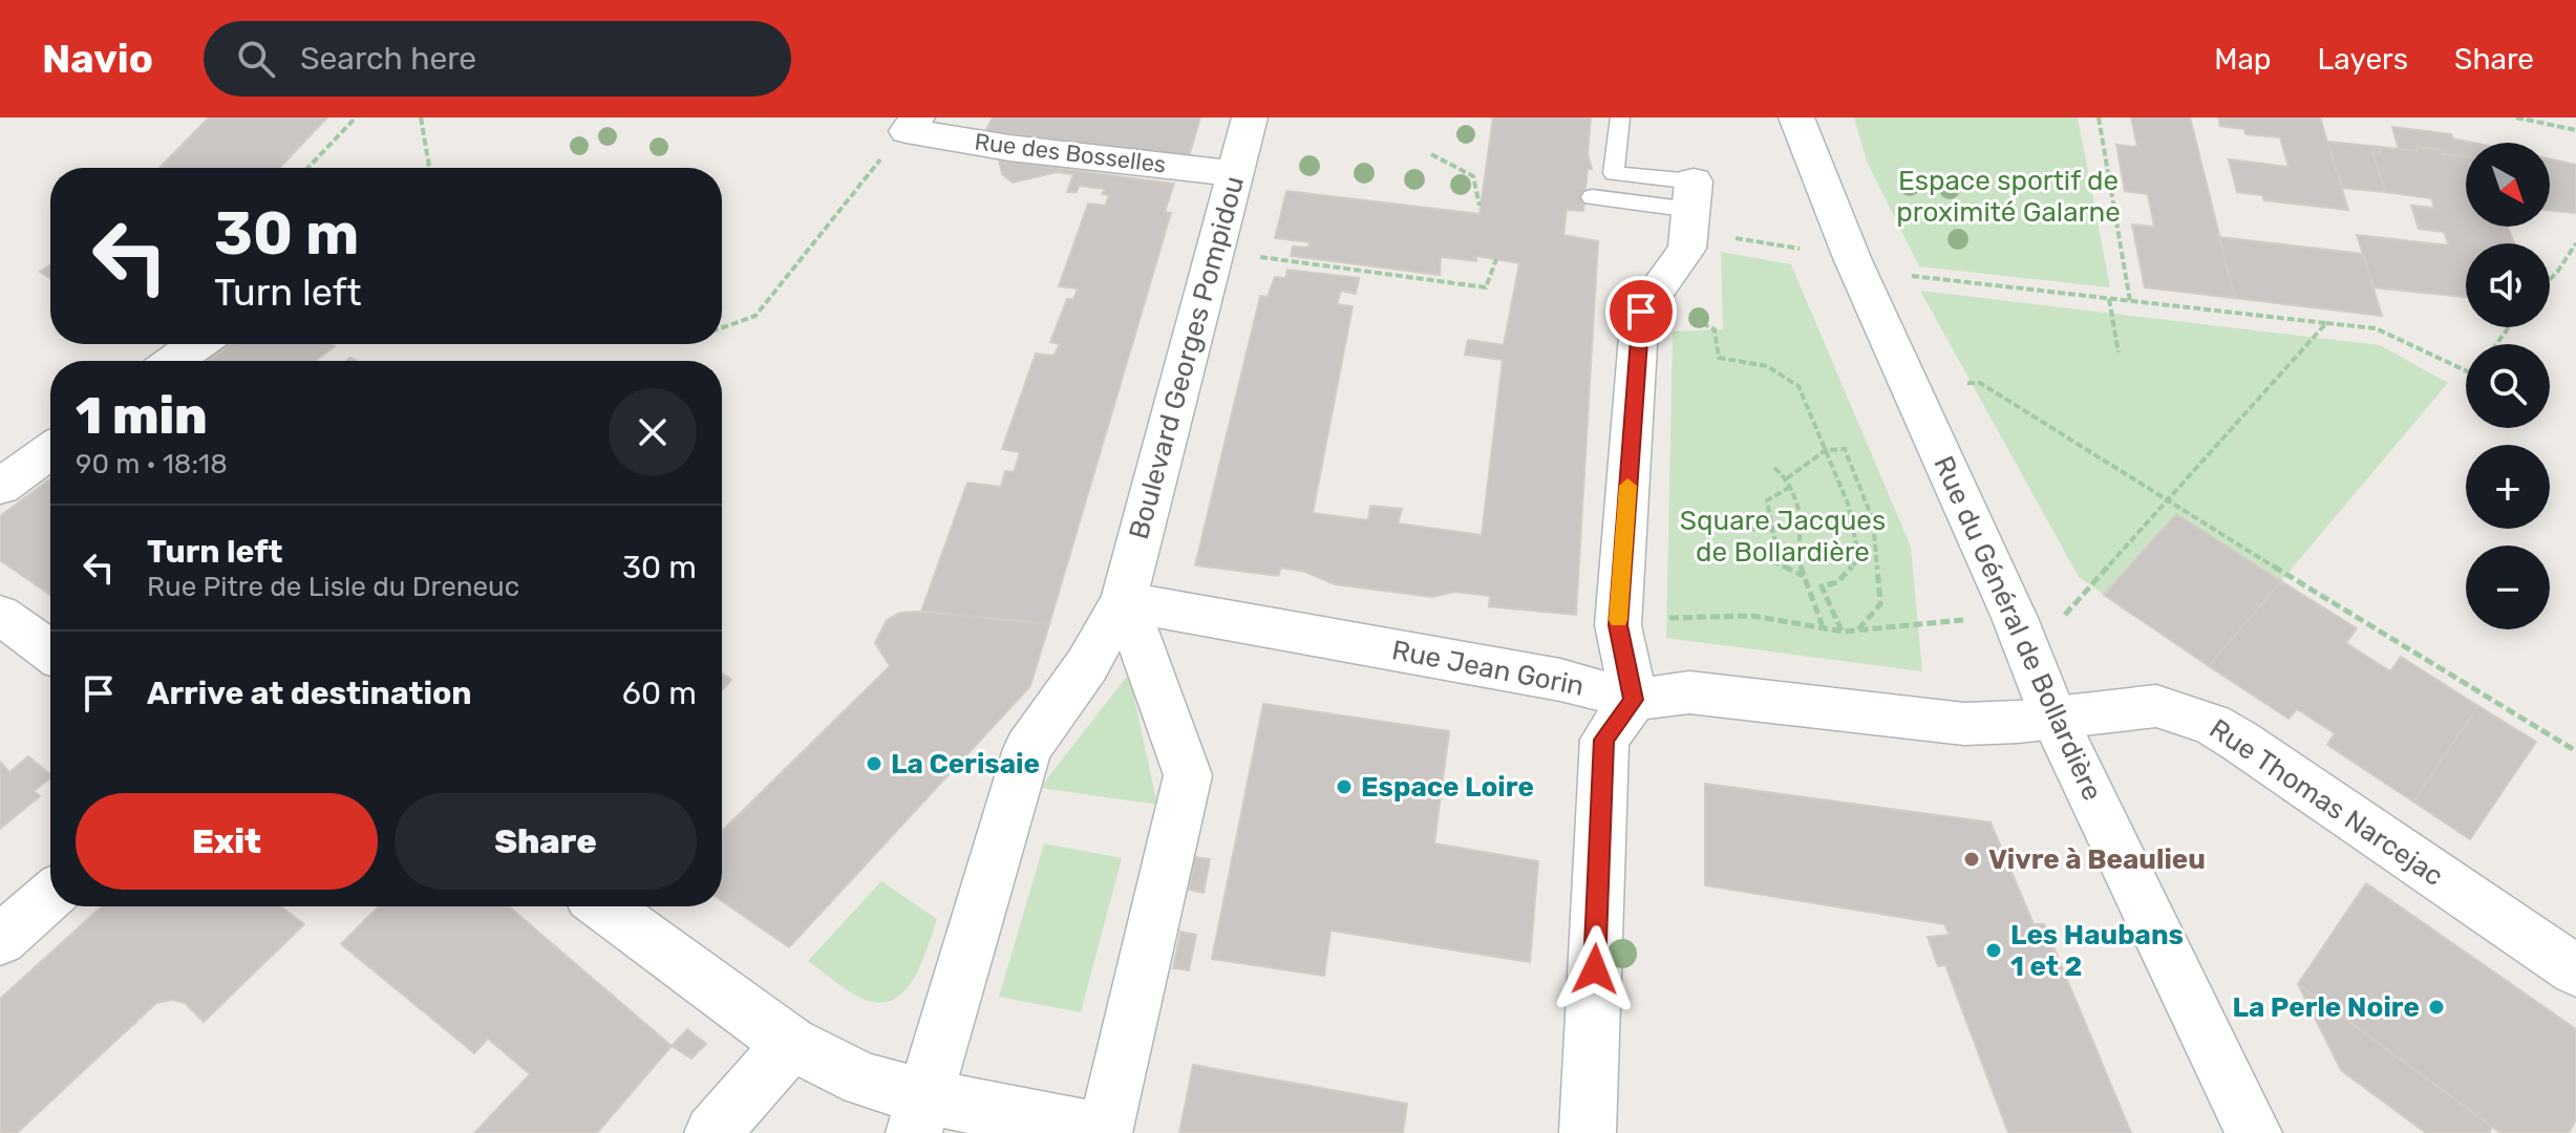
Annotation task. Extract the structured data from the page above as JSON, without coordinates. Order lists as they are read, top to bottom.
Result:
{
  "streets": {
    "street": [
      "Rue des Bosselles",
      "Boulevard Georges Pompidou",
      "Rue du Général de Bollardière",
      "Rue Jean Gorin",
      "Rue Thomas Narcejac"
    ]
  },
  "crossings": [
    ["Rue des Bosselles", "Boulevard Georges Pompidou"],
    ["Boulevard Georges Pompidou", "Rue Jean Gorin"],
    ["Rue du Général de Bollardière", "Rue Jean Gorin"],
    ["Rue du Général de Bollardière", "Rue Thomas Narcejac"],
    ["Rue Jean Gorin", "Rue Thomas Narcejac"]
  ],
  "parks": ["Espace sportif de proximité Galarne", "Square Jacques de Bollardière"],
  "places": [
    "La Cerisaie",
    "Espace Loire",
    "Vivre à Beaulieu",
    "Les Haubans 1 et 2",
    "La Perle Noire"
  ],
  "north": "bottom right",
  "page": {
    "header": "Navio",
    "search": "Search here",
    "nav": ["Map", "Layers", "Share"],
    "map_buttons": ["+", "−"],
    "turn": ["30 m", "Turn left"],
    "heading": ["1 min", "90 m · 18:18"],
    "list": [
      {
        "name": "Turn left",
        "note": "Rue Pitre de Lisle du Dreneuc",
        "value": "30 m"
      },
      {
        "name": "Arrive at destination",
        "value": "60 m"
      }
    ],
    "buttons": ["Exit", "Share"]
  }
}
